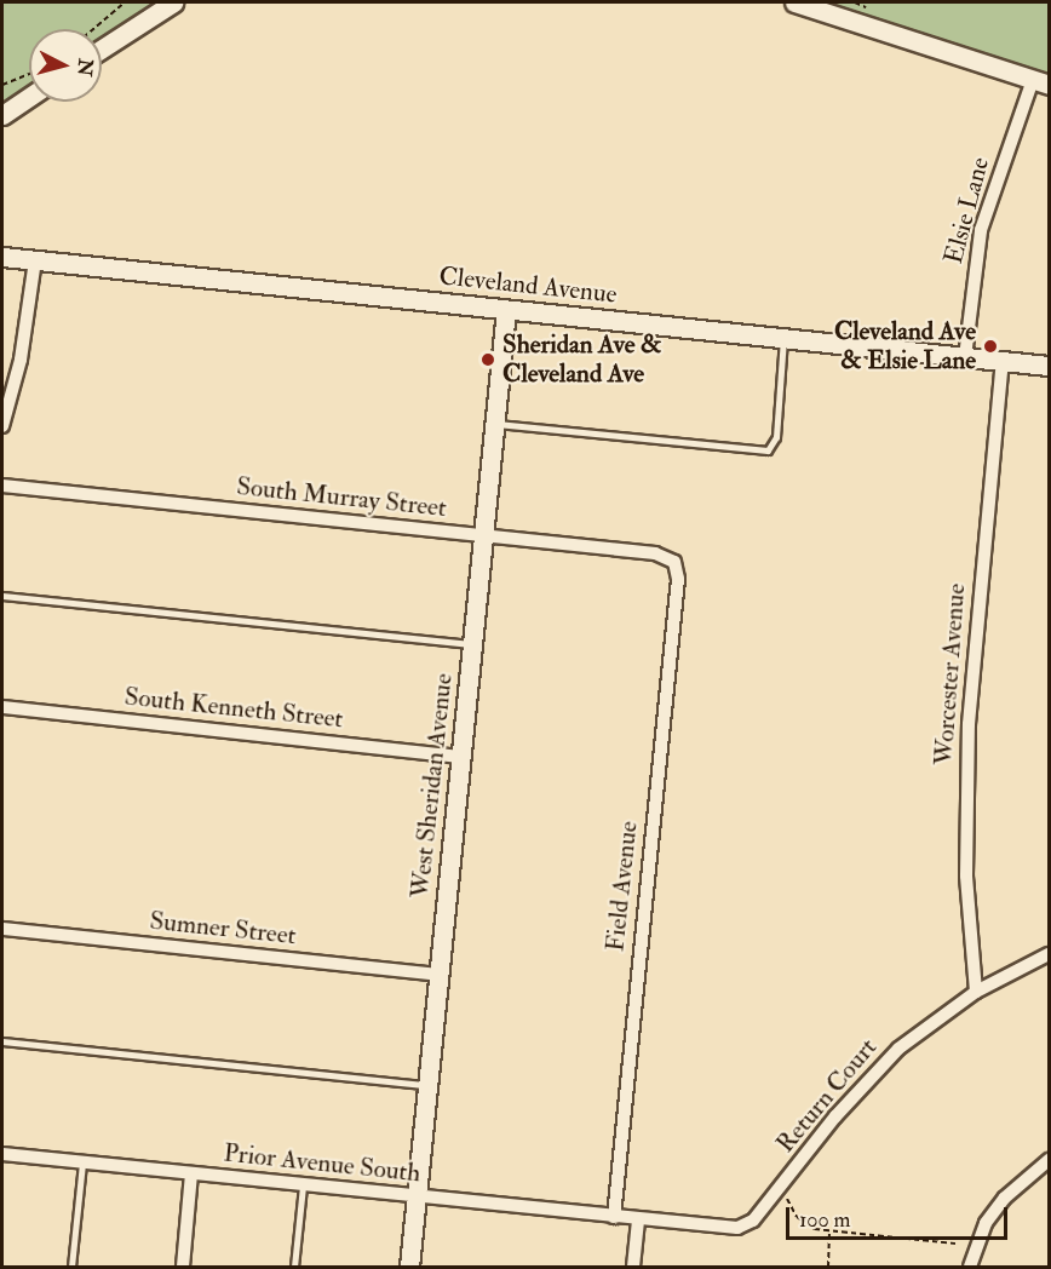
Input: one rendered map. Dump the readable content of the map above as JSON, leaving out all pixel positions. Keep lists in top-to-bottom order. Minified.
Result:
{"streets":{"street":["Elsie Lane","Cleveland Avenue","South Murray Street","Worcester Avenue","South Kenneth Street","West Sheridan Avenue","Field Avenue","Sumner Street","Return Court","Prior Avenue South"]},"crossings":[["Elsie Lane","Cleveland Avenue"],["Cleveland Avenue","Worcester Avenue"],["Cleveland Avenue","West Sheridan Avenue"],["South Murray Street","West Sheridan Avenue"],["South Murray Street","Field Avenue"],["Worcester Avenue","Return Court"],["South Kenneth Street","West Sheridan Avenue"],["West Sheridan Avenue","Sumner Street"],["West Sheridan Avenue","Prior Avenue South"],["Field Avenue","Prior Avenue South"],["Return Court","Prior Avenue South"]],"places":["Cleveland Ave & Elsie Lane","Sheridan Ave & Cleveland Ave"],"scale_bar":"100 m","north":"right"}
